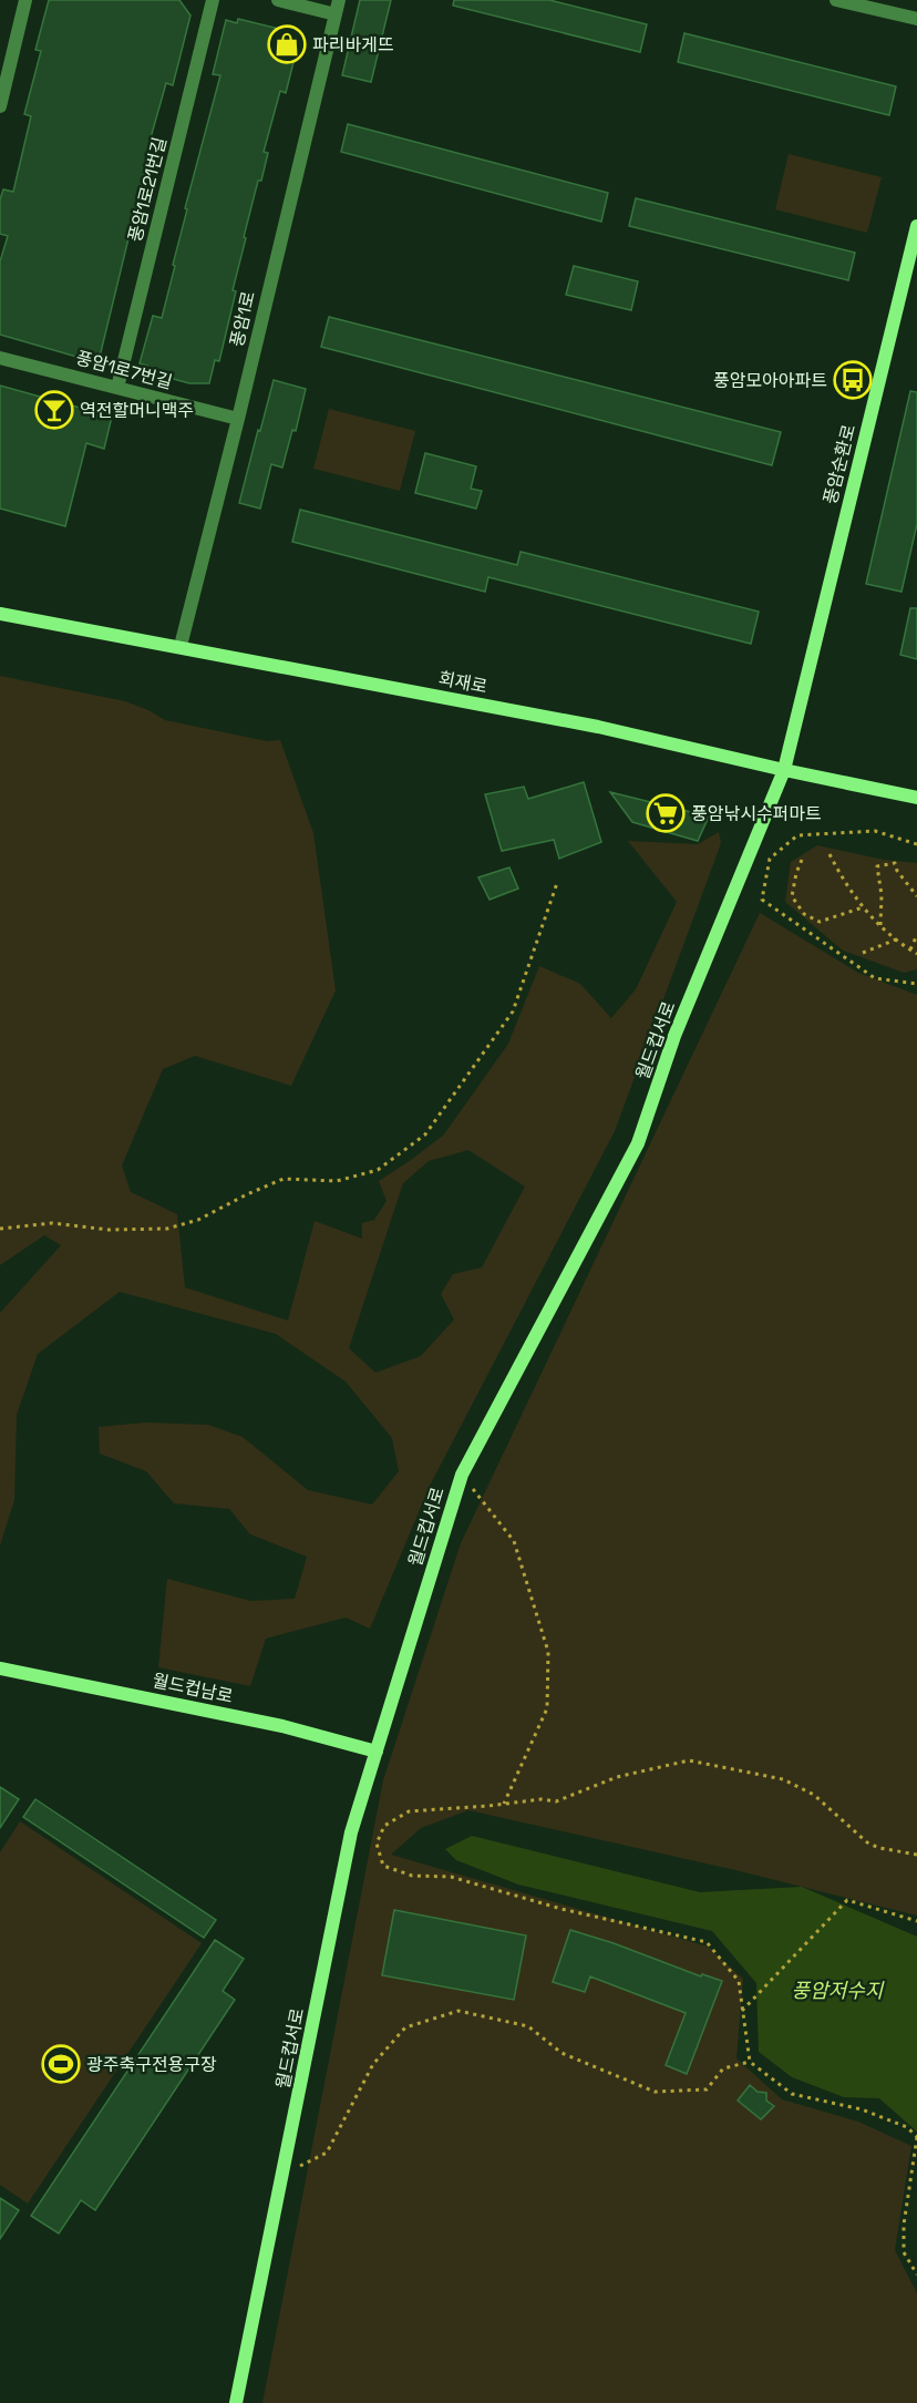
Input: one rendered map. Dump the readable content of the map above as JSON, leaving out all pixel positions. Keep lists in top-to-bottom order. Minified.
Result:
{"streets":{"street":["풍암1로21번길","풍암1로","풍암1로7번길","풍암순환로","회재로","월드컵서로","월드컵남로"]},"crossings":[["풍암1로21번길","풍암1로7번길"],["풍암1로","풍암1로7번길"],["풍암1로","회재로"],["풍암순환로","월드컵서로"],["회재로","월드컵서로"],["월드컵서로","월드컵남로"]],"water":["풍암저수지"],"places":{"shop":["파리바게뜨"],"bus stop":["풍암모아아파트"],"bar":["역전할머니맥주"],"supermarket":["풍암낚시수퍼마트"],"sports":["광주축구전용구장"]}}
